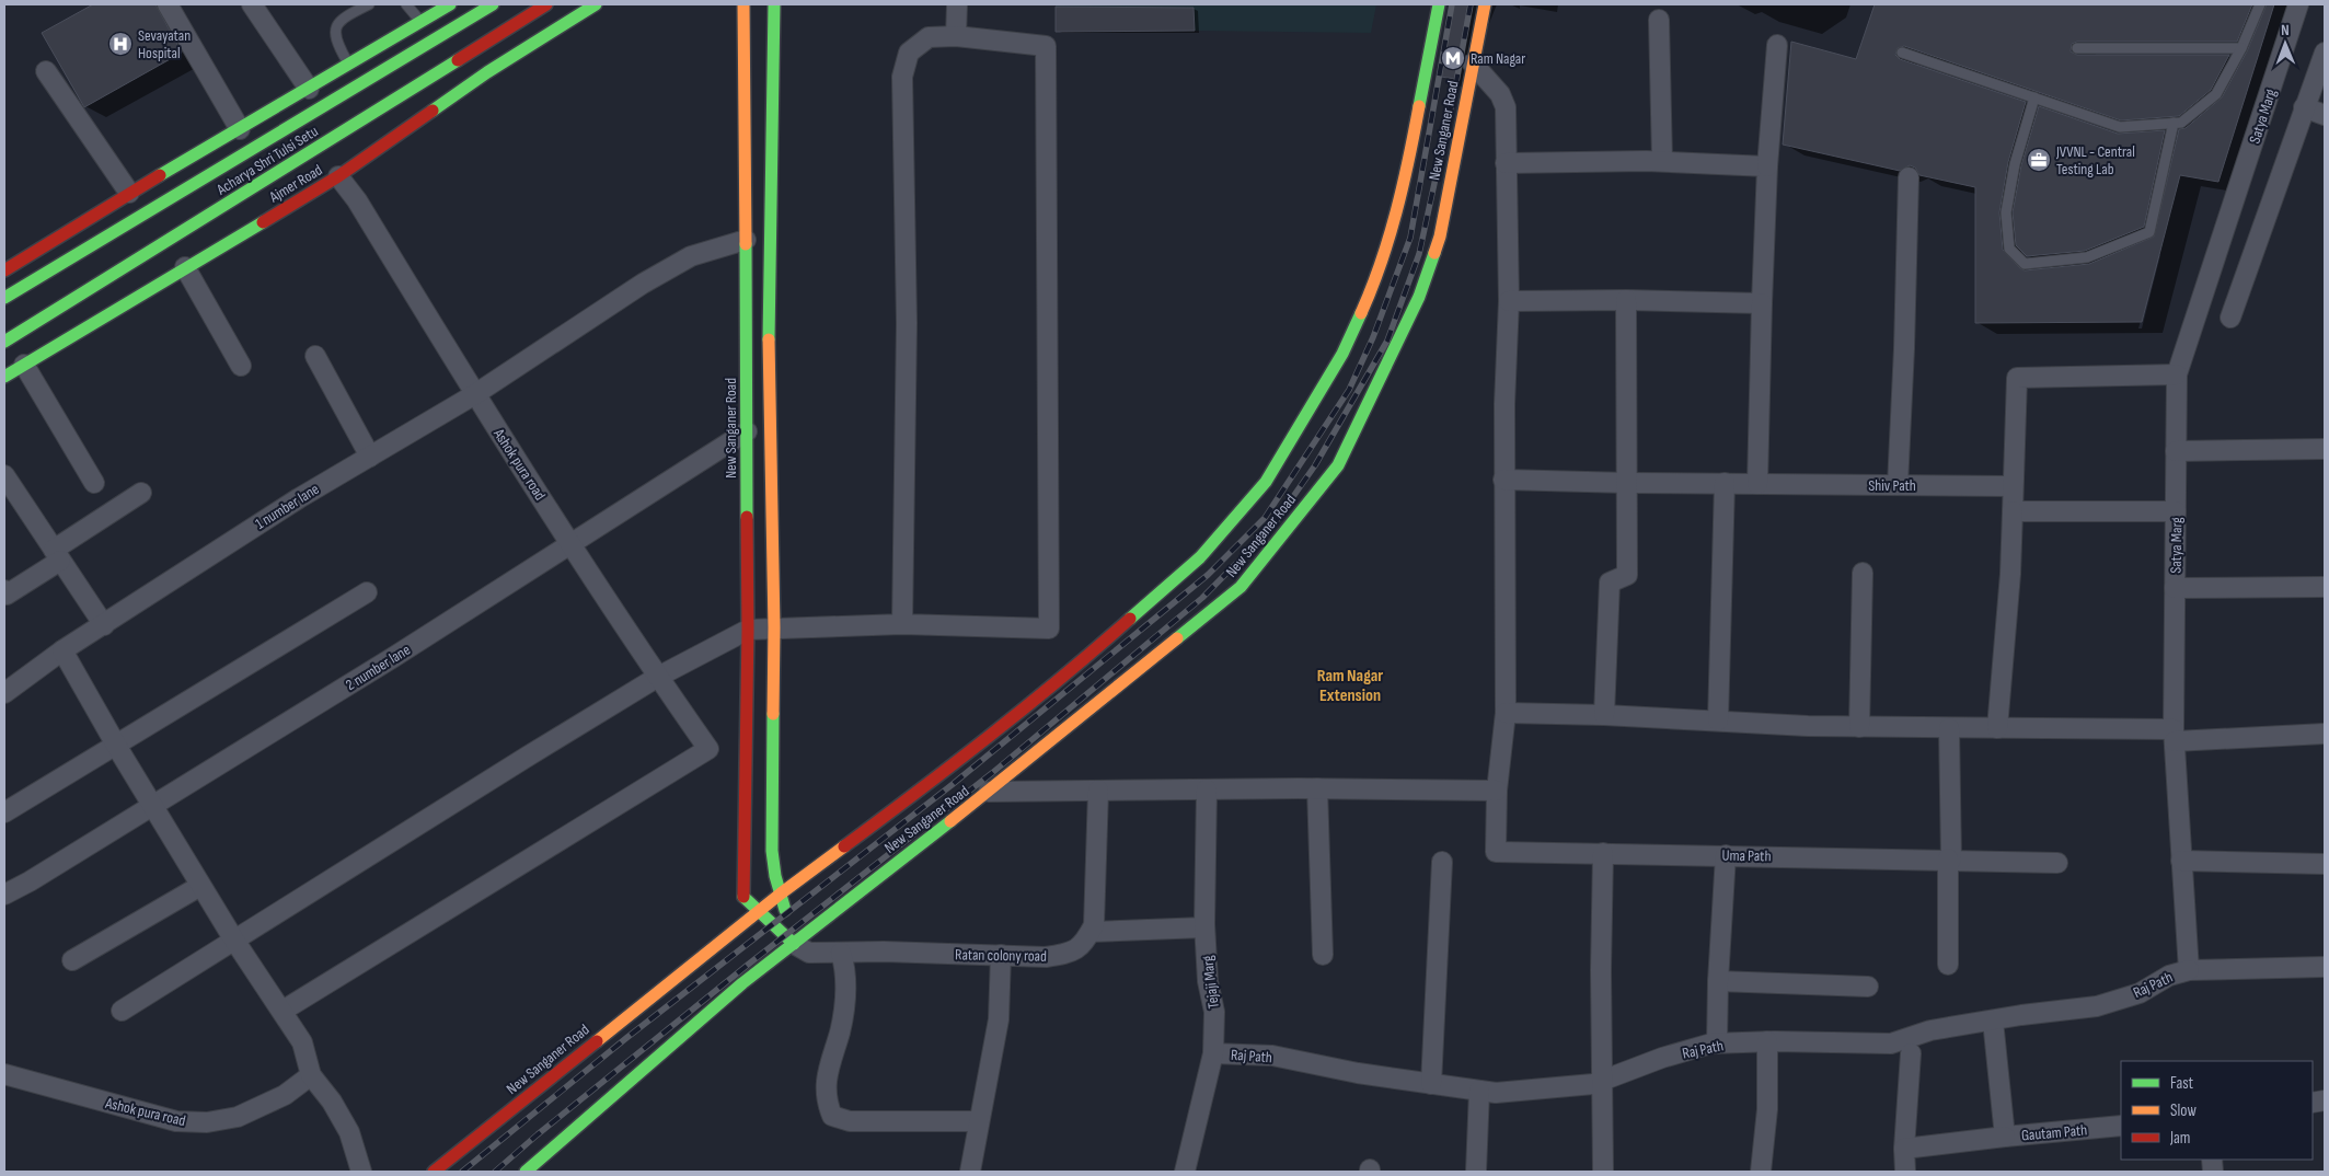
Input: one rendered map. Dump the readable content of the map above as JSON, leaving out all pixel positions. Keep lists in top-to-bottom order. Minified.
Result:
{"streets":{"main road":["New Sanganer Road","Acharya Shri Tulsi Setu","Ajmer Road"],"street":["Satya Marg","Ashok pura road","Shiv Path","1 number lane","2 number lane","Uma Path","Ratan colony road","Tejaji Marg","Raj Path","Gautam Path"]},"crossings":[["Satya Marg","Raj Path"],["New Sanganer Road","1 number lane"],["New Sanganer Road","2 number lane"],["New Sanganer Road","Ratan colony road"],["Ajmer Road","Ashok pura road"],["Ashok pura road","1 number lane"],["Ashok pura road","2 number lane"],["Tejaji Marg","Raj Path"],["Raj Path","Gautam Path"]],"districts":["Ram Nagar Extension"],"places":{"hospital":["Sevayatan Hospital"],"metro station":["Ram Nagar"],"office":["JVVNL - Central Testing Lab"]},"legend":["Fast","Slow","Jam"],"north":"top"}
